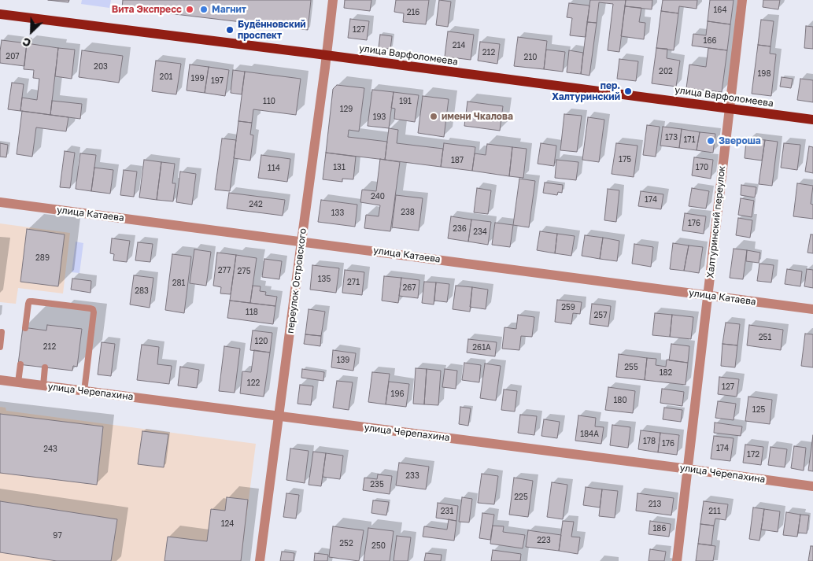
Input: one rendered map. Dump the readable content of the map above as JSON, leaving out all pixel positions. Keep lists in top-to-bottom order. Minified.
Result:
{"streets":{"main road":["улица Варфоломеева"],"street":["улица Катаева","Халтуринский переулок","переулок Островского","улица Черепахина"]},"crossings":[["улица Варфоломеева","Халтуринский переулок"],["улица Варфоломеева","переулок Островского"],["улица Катаева","Халтуринский переулок"],["улица Катаева","переулок Островского"],["Халтуринский переулок","улица Черепахина"],["переулок Островского","улица Черепахина"]],"places":["Вита Экспресс","Магнит","Будённовский проспект","пер. Халтуринский","имени Чкалова","Звероша"],"house_numbers":["164","216","127","166","214","212","207","210","203","202","198","201","199","197","110","191","129","193","173","171","175","187","131","170","114","240","174","242","238","133","176","236","234","289","277","275","135","271","281","267","283","259","118","257","251","120","212","261А","139","255","182","122","127","196","180","125","184А","178","176","174","243","172","233","235","225","213","231","211","124","186","97","223","252","250"],"north":"bottom left"}
